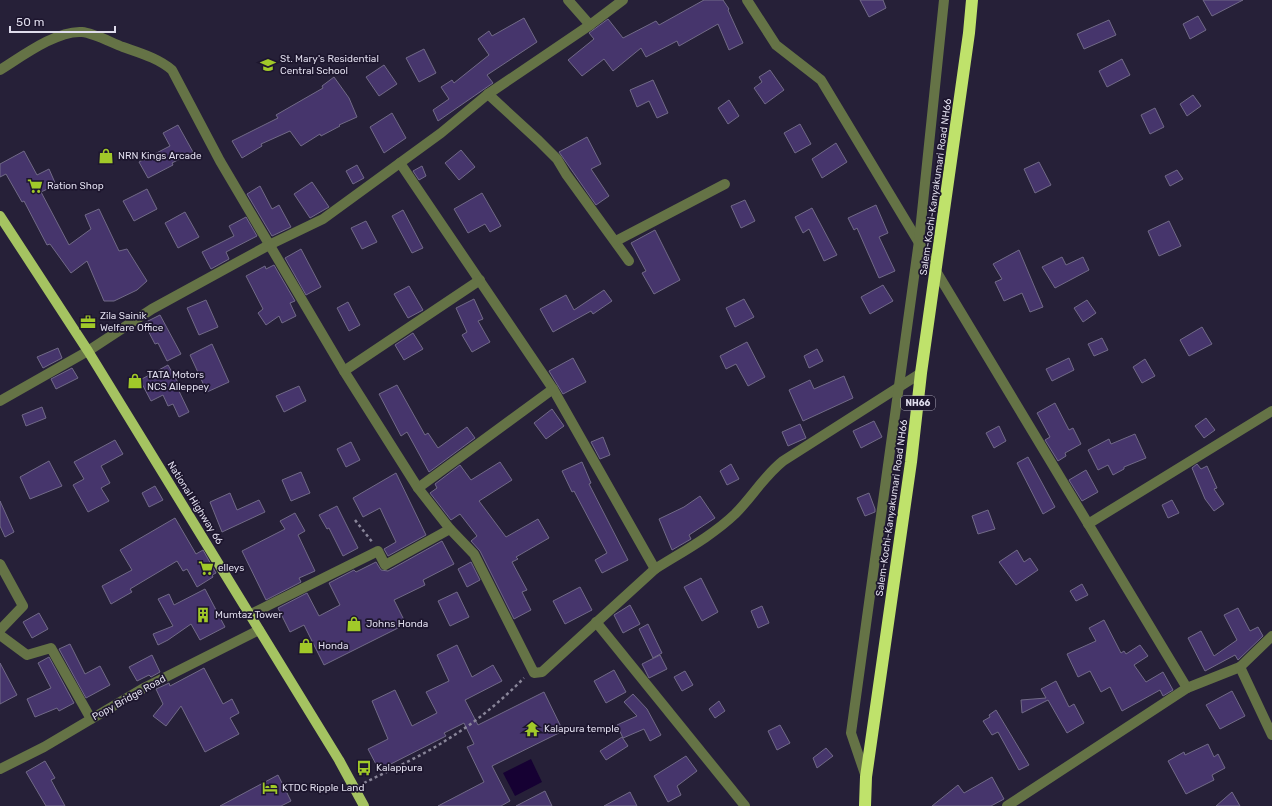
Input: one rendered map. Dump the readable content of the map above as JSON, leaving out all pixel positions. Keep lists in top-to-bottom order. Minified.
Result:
{"streets":{"highway":["Salem-Kochi-Kanyakumari Road NH66","NH66"],"main road":["National Highway 66"],"street":["Popy Bridge Road"]},"crossings":[["National Highway 66","Popy Bridge Road"]],"places":{"school or university":["St. Mary's Residential Central School"],"shop":["NRN Kings Arcade","TATA Motors NCS Alleppey","Johns Honda","Honda"],"supermarket":["Ration Shop","elleys"],"office":["Zila Sainik Welfare Office"],"building":["Mumtaz Tower"],"temple":["Kalapura temple"],"bus stop":["Kalappura"],"hotel":["KTDC Ripple Land"]},"scale_bar":"50 m"}
